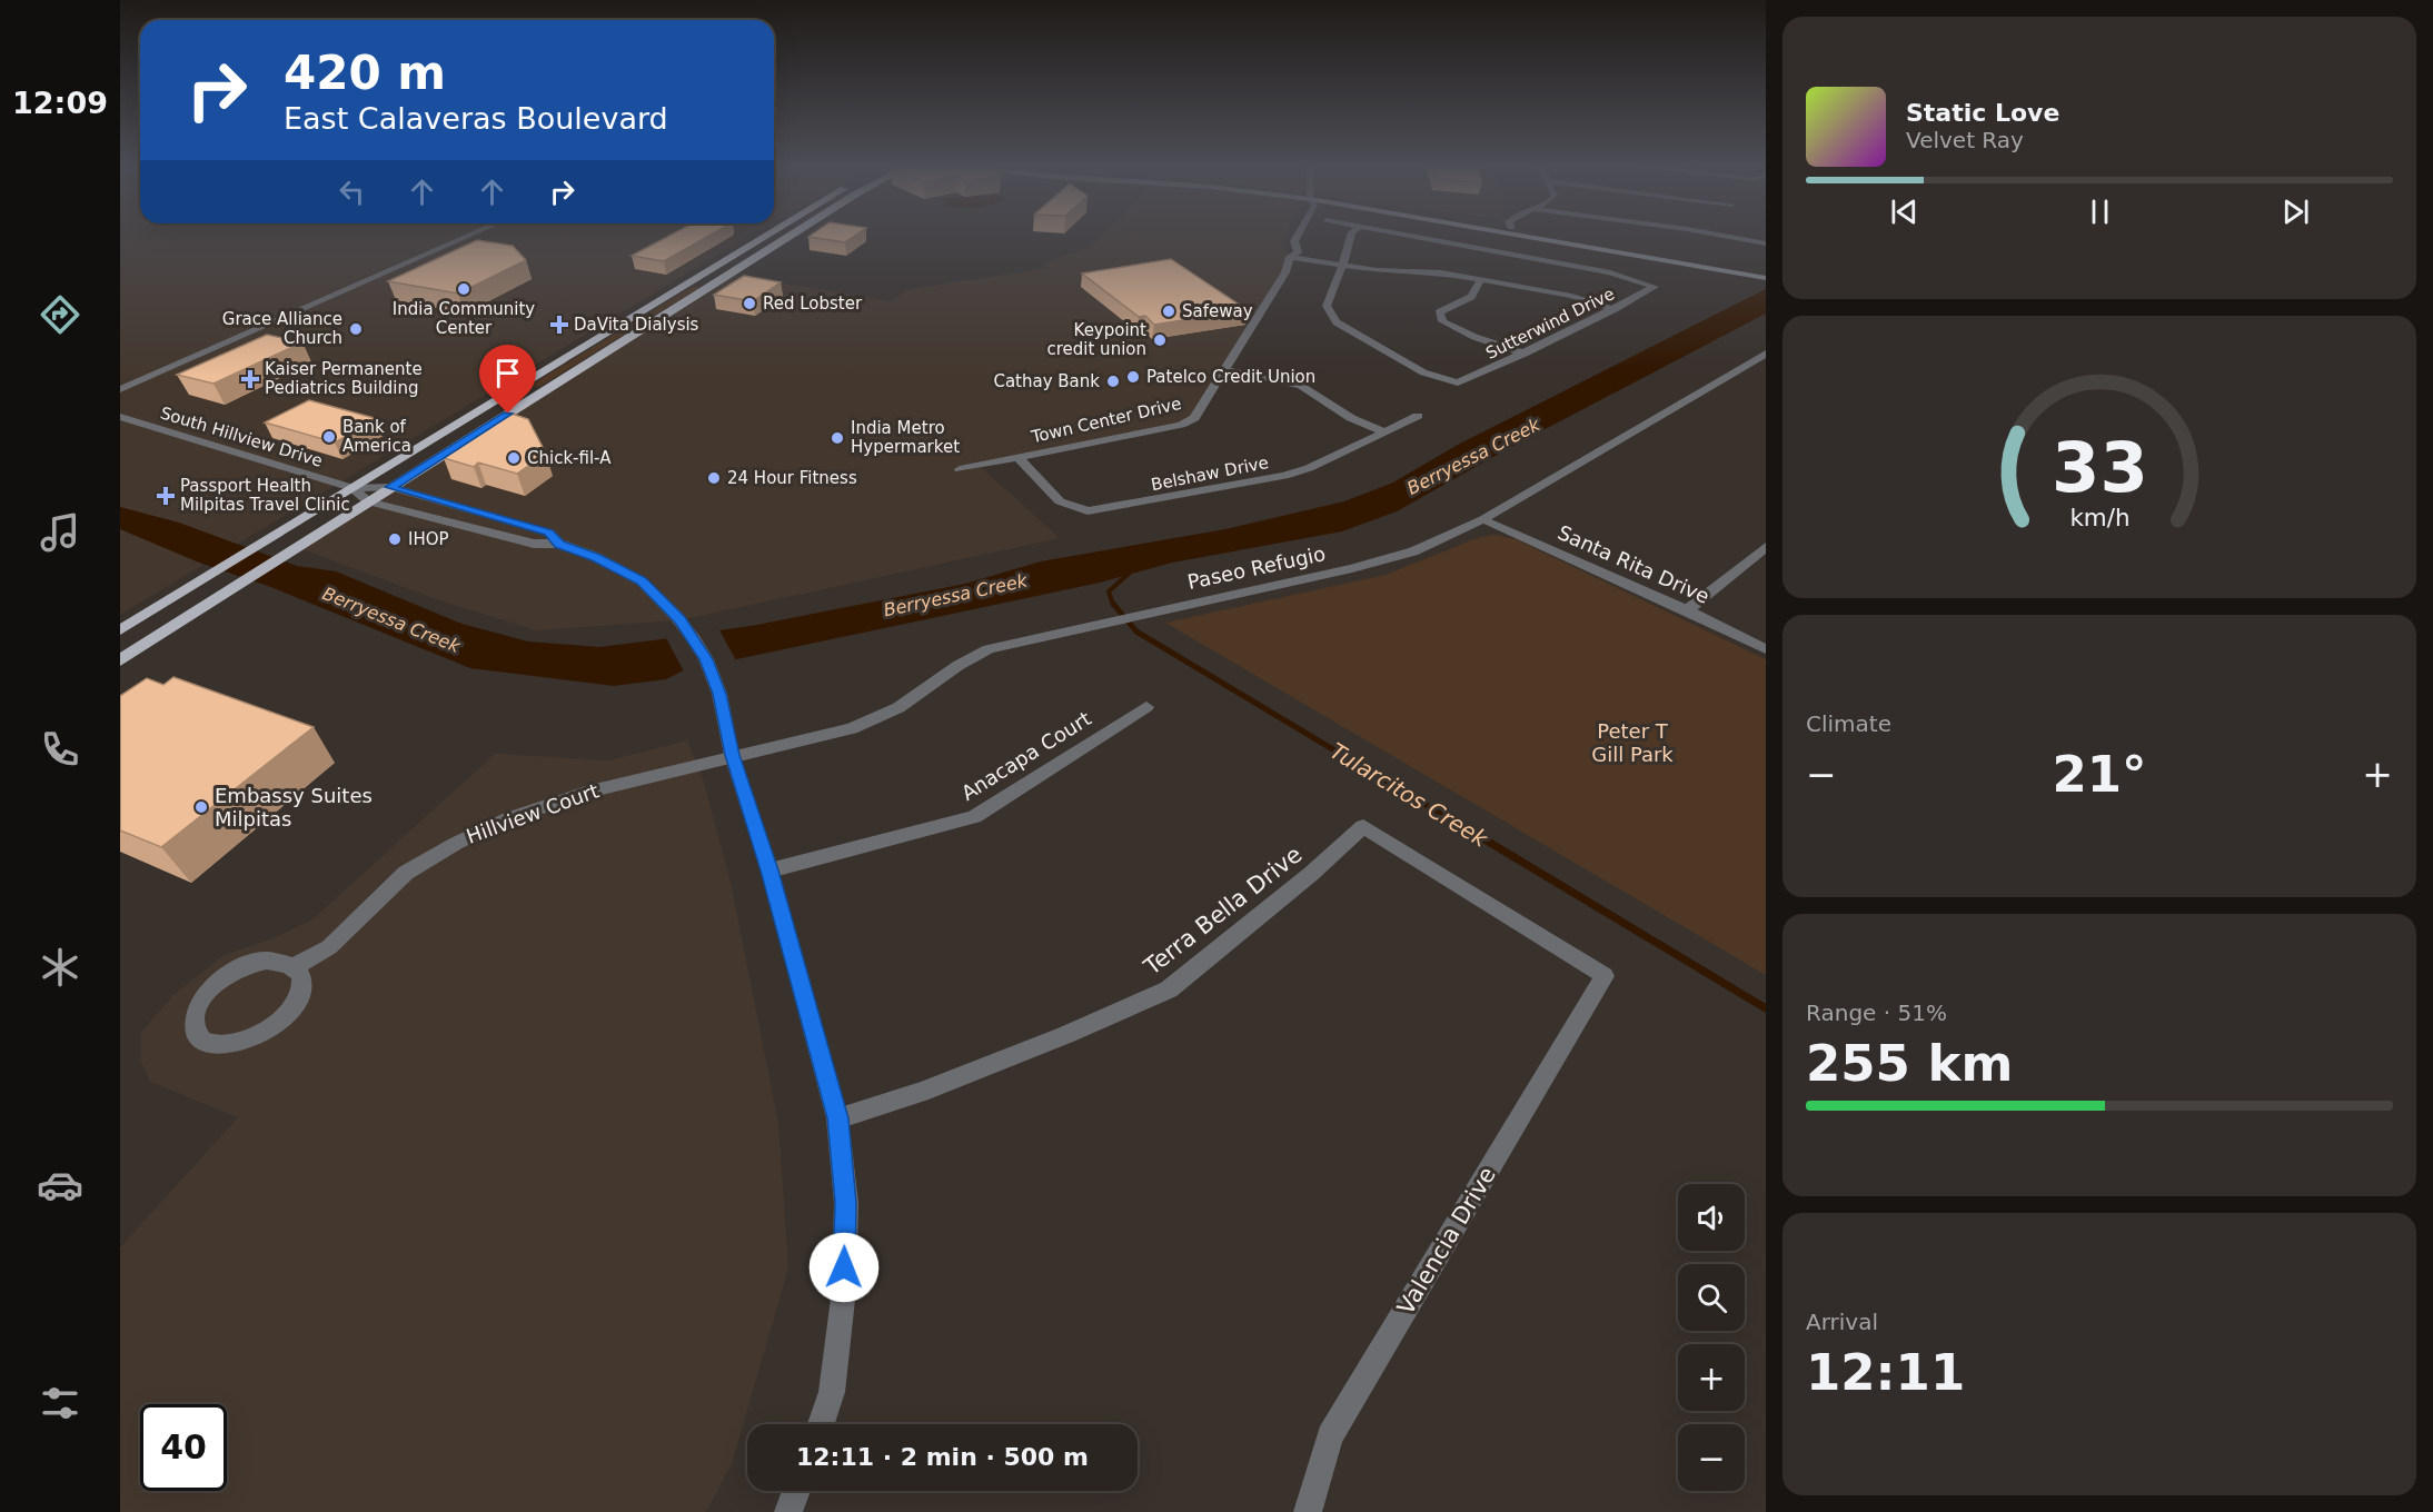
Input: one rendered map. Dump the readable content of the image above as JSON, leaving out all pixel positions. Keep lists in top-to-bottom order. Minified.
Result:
{"streets":{"street":["Sutterwind Drive","Town Center Drive","South Hillview Drive","Belshaw Drive","Santa Rita Drive","Paseo Refugio","Anacapa Court","Hillview Court","Terra Bella Drive","Valencia Drive"]},"crossings":[["Town Center Drive","Belshaw Drive"],["Santa Rita Drive","Paseo Refugio"],["Paseo Refugio","Hillview Court"],["Terra Bella Drive","Valencia Drive"]],"water":["Berryessa Creek","Tularcitos Creek"],"parks":["Peter T Gill Park"],"places":{"other":["India Community Center","Red Lobster","Safeway","Grace Alliance Church","Keypoint credit union","Patelco Credit Union","Cathay Bank","Bank of America","India Metro Hypermarket","Chick-fil-A","24 Hour Fitness","IHOP","Embassy Suites Milpitas"],"health":["DaVita Dialysis","Kaiser Permanente Pediatrics Building","Passport Health Milpitas Travel Clinic"]},"page":{"tabs":"12:09","turn":["420 m","East Calaveras Boulevard"],"song":["Static Love","Velvet Ray"],"tile":["Climate",["Range · 51%","255 km"],["Arrival","12:11"]],"heat":["−","21°","+"],"map_buttons":["+","−"],"limit":"40","trip":"12:11 · 2 min · 500 m","gauge":["33","km/h"]}}
